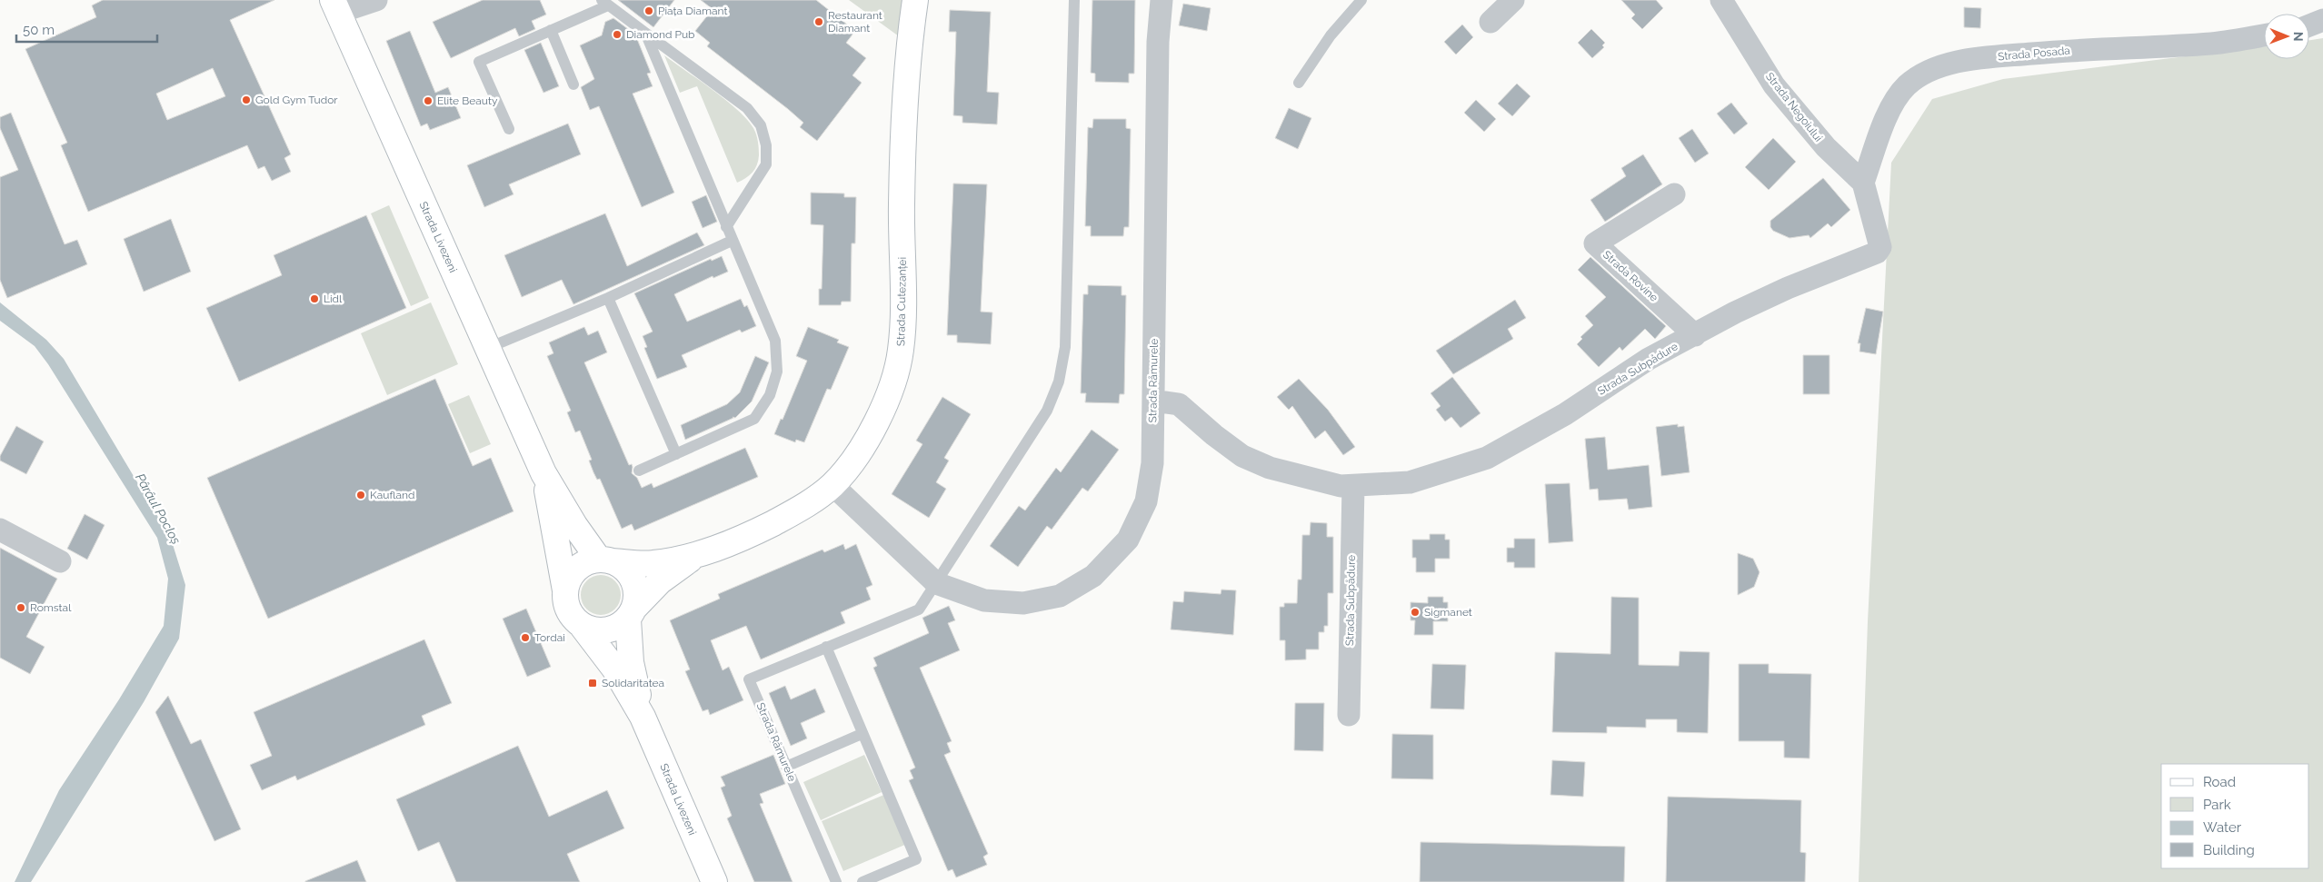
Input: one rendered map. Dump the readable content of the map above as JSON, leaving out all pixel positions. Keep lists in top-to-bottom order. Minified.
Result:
{"streets":{"main road":["Strada Livezeni","Strada Cutezanței"],"street":["Strada Posada","Strada Negoiului","Strada Rovine","Strada Subpădure","Strada Rămurele"]},"crossings":[["Strada Posada","Strada Negoiului"],["Strada Posada","Strada Subpădure"],["Strada Negoiului","Strada Subpădure"],["Strada Livezeni","Strada Cutezanței"],["Strada Rovine","Strada Subpădure"],["Strada Cutezanței","Strada Rămurele"],["Strada Subpădure","Strada Rămurele"]],"water":["Pârâul Pocloș"],"places":{"other":["Piața Diamant","Restaurant Diamant","Diamond Pub","Gold Gym Tudor","Elite Beauty","Lidl","Kaufland","Romstal","Sigmanet","Tordai"],"transit":["Solidaritatea"]},"legend":["Road","Park","Water","Building"],"scale_bar":"50 m","north":"right"}
